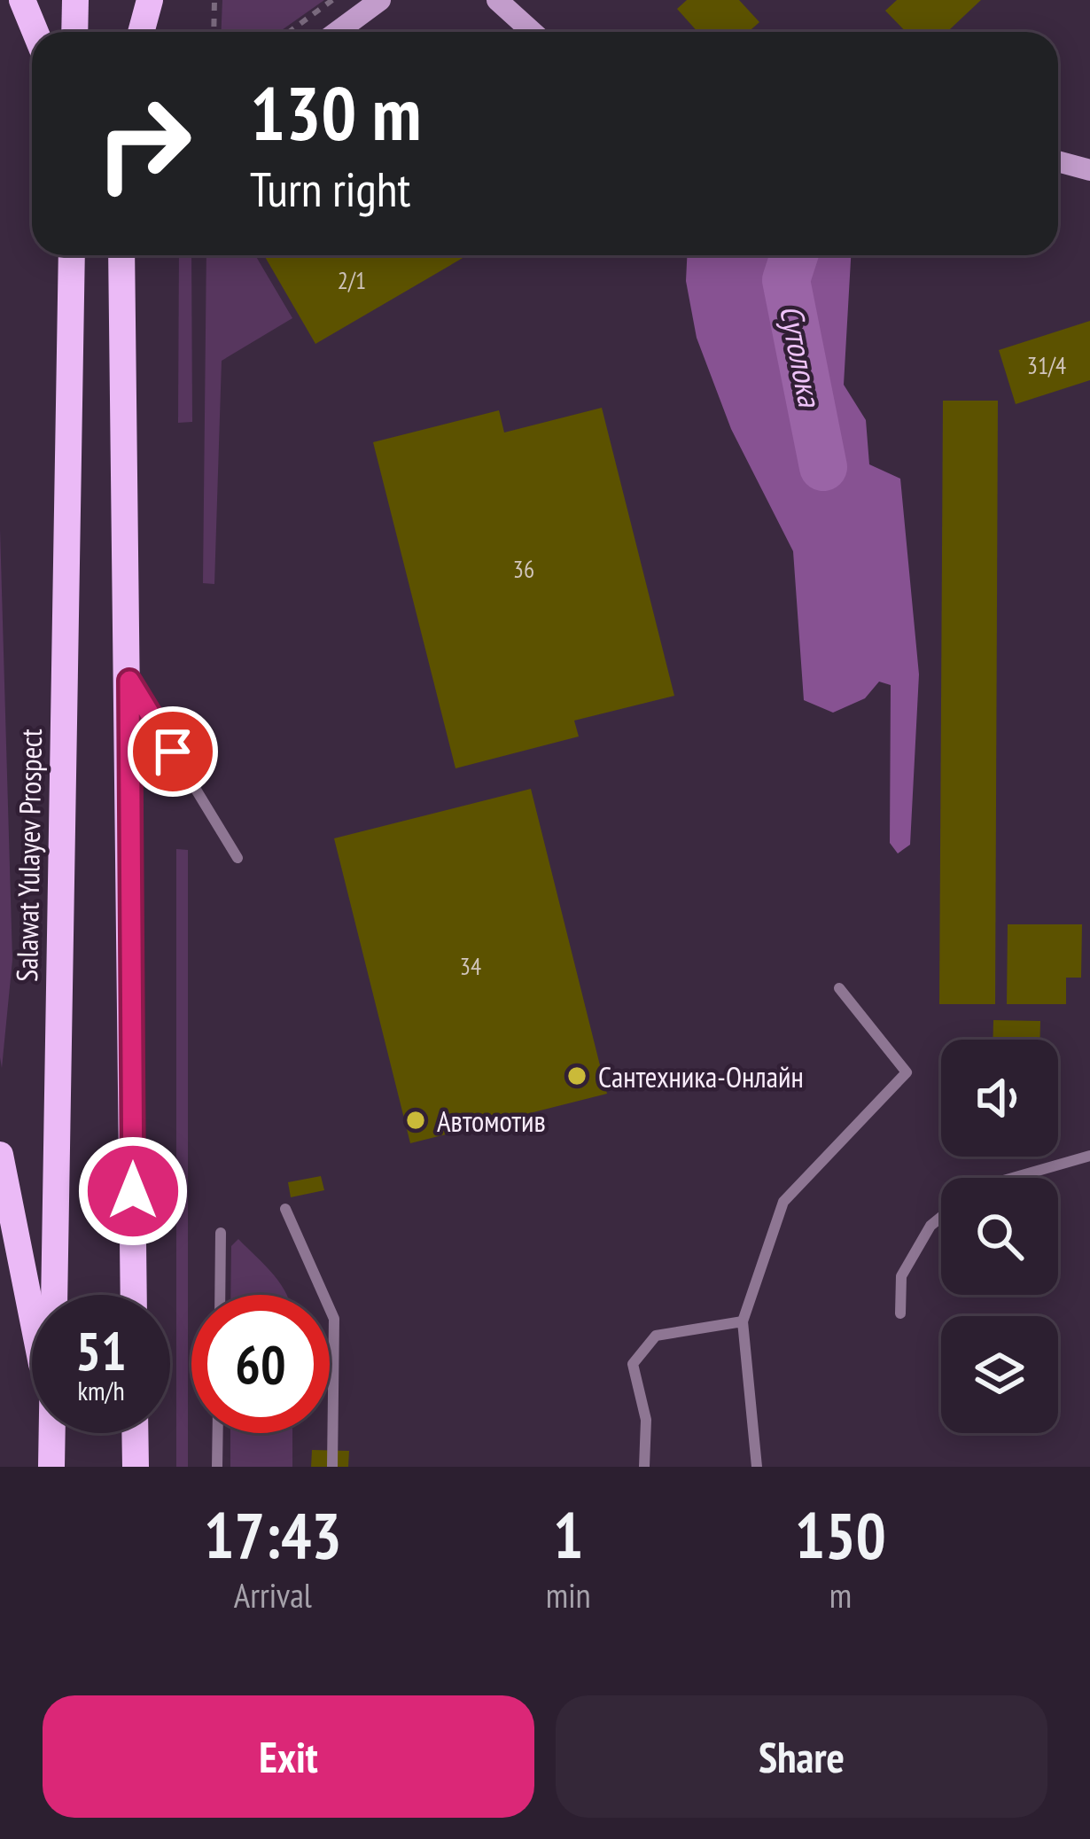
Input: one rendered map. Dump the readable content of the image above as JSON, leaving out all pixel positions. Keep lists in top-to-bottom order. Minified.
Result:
{"streets":{"main road":["Salawat Yulayev Prospect"]},"water":["Сутолока"],"places":["Сантехника-Онлайн","Автомотив"],"house_numbers":["2/1","31/4","36","34"],"page":{"turn":["130 m","Turn right"],"speed":"51 km/h","limit":"60","eta":["17:43","Arrival","1","min","150","m"],"buttons":["Exit","Share"]}}
